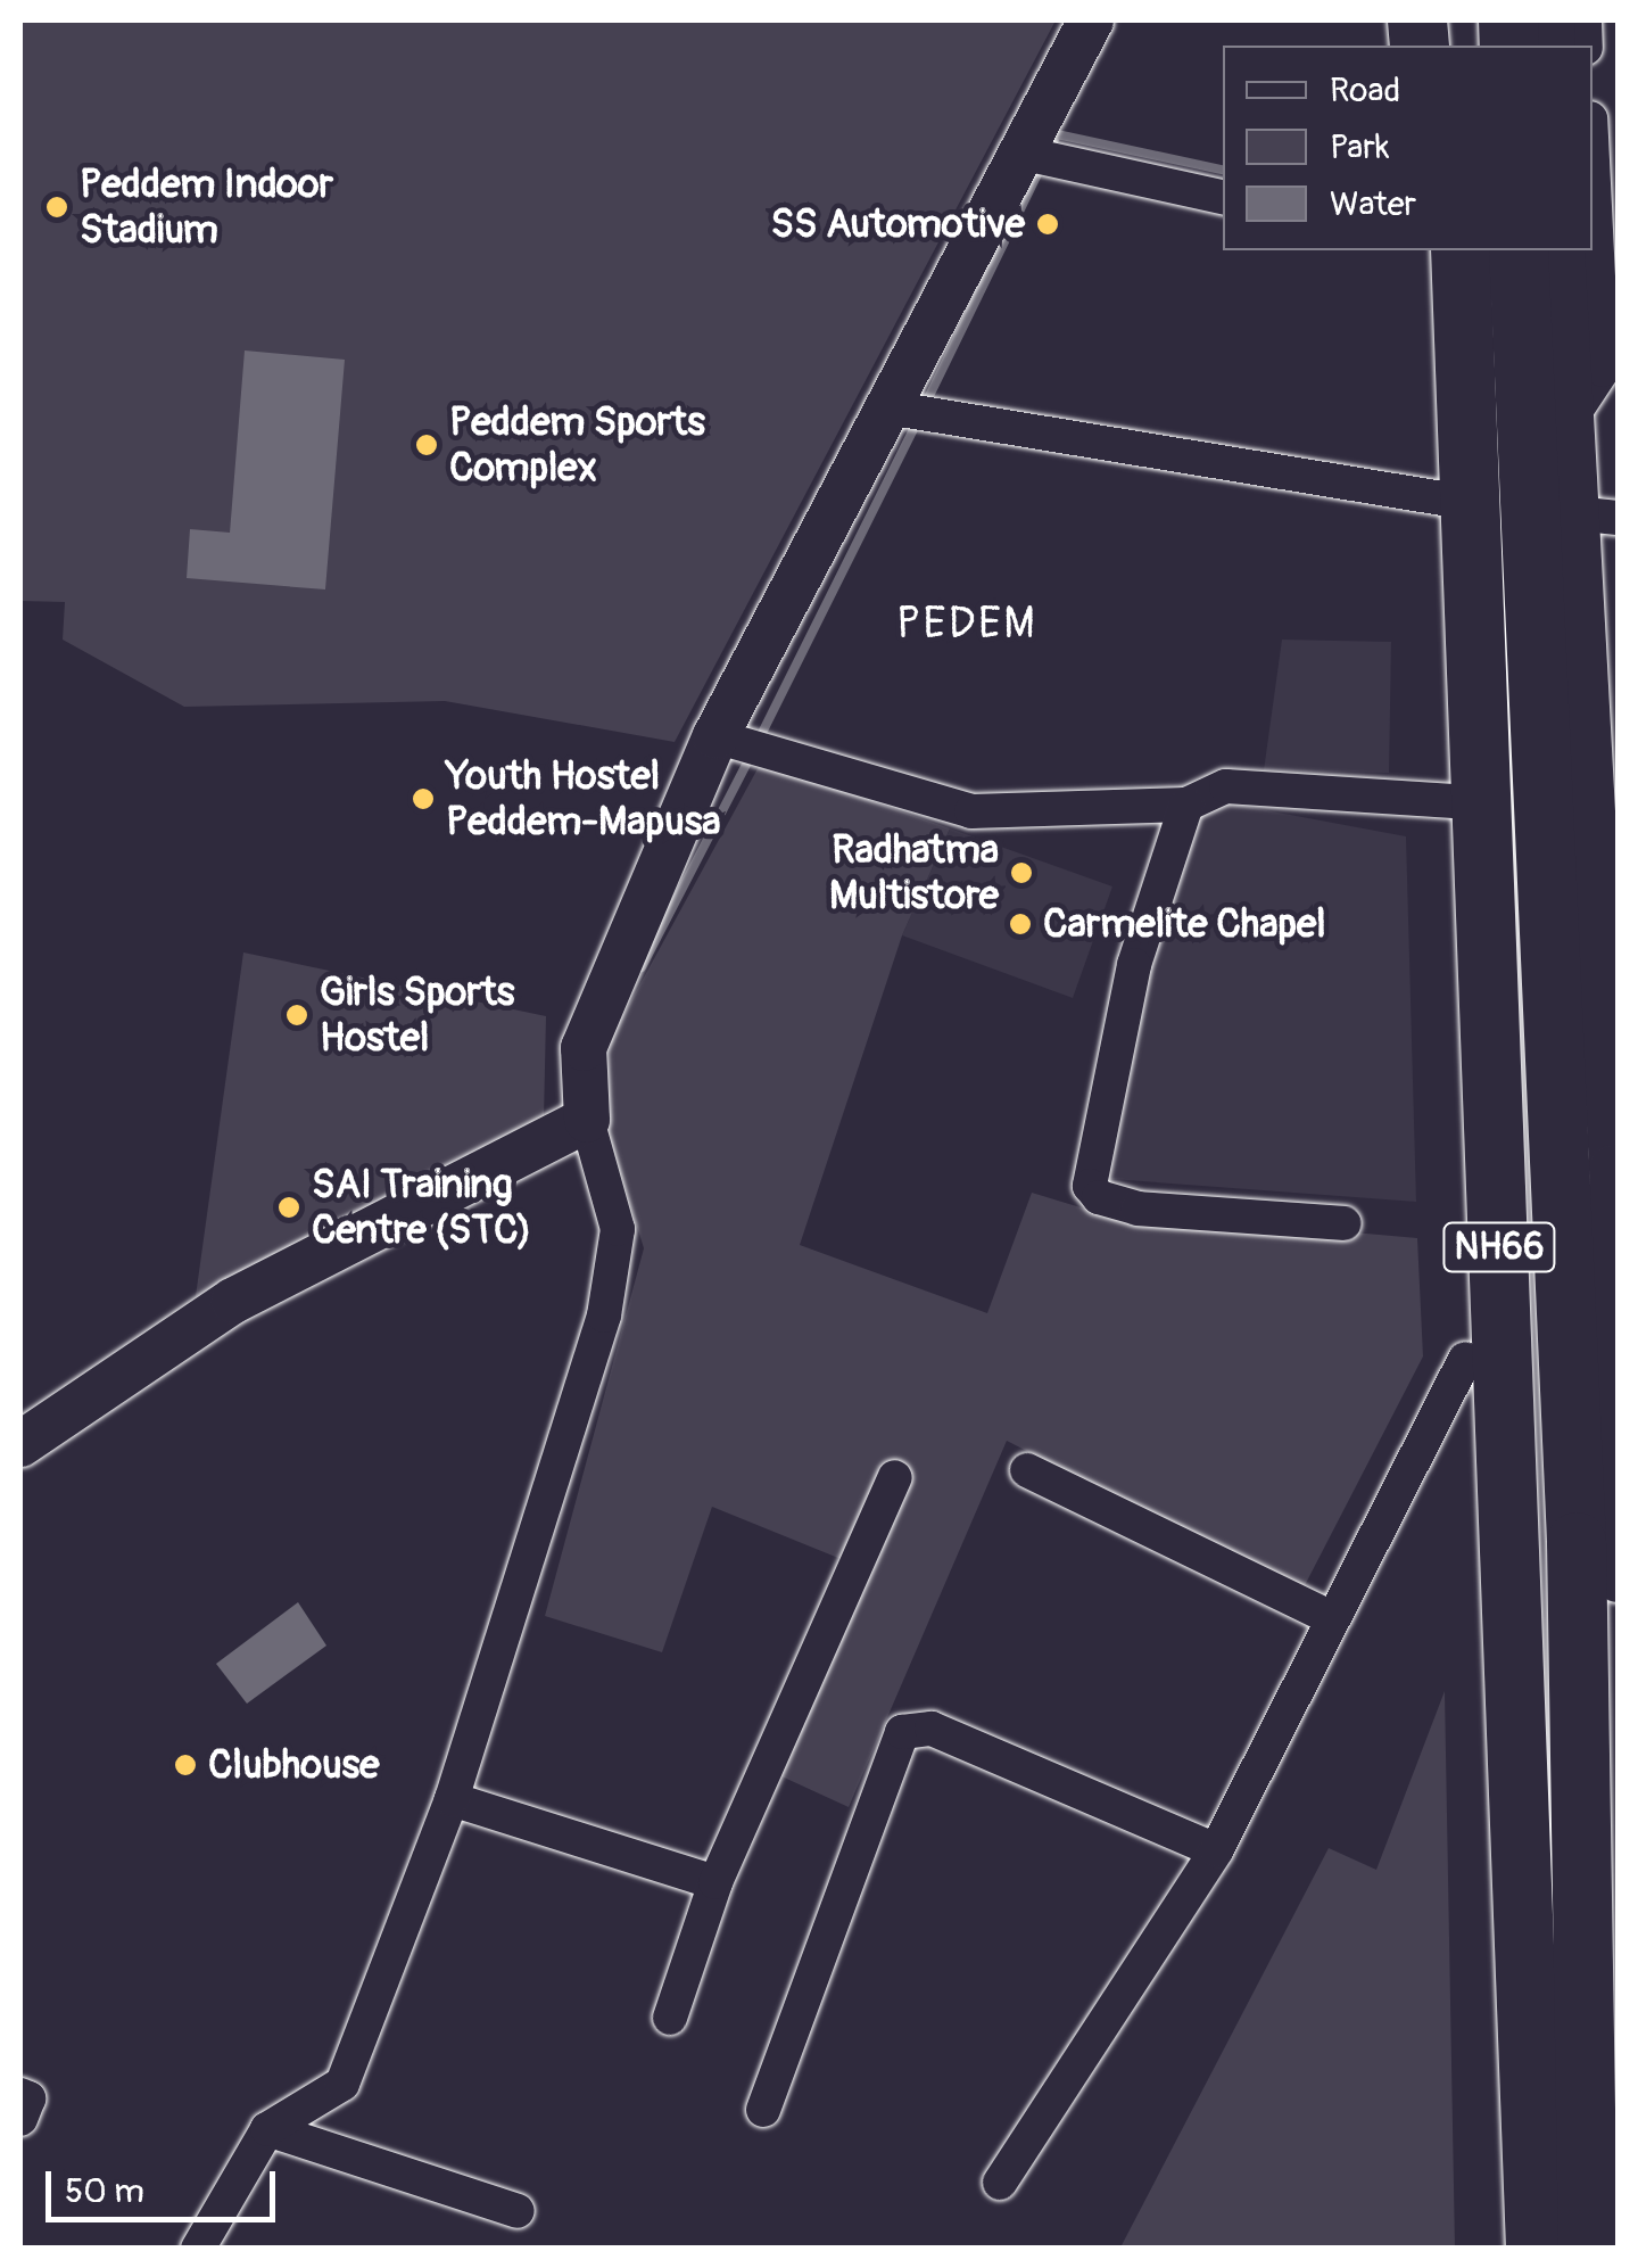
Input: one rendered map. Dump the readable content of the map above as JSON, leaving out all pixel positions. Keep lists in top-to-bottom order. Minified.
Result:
{"streets":{"highway":["NH66"]},"districts":["PEDEM"],"places":["Peddem Indoor Stadium","SS Automotive","Peddem Sports Complex","Youth Hostel Peddem-Mapusa","Radhatma Multistore","Carmelite Chapel","Girls Sports Hostel","SAI Training Centre (STC)","Clubhouse"],"legend":["Road","Park","Water"],"scale_bar":"50 m"}
